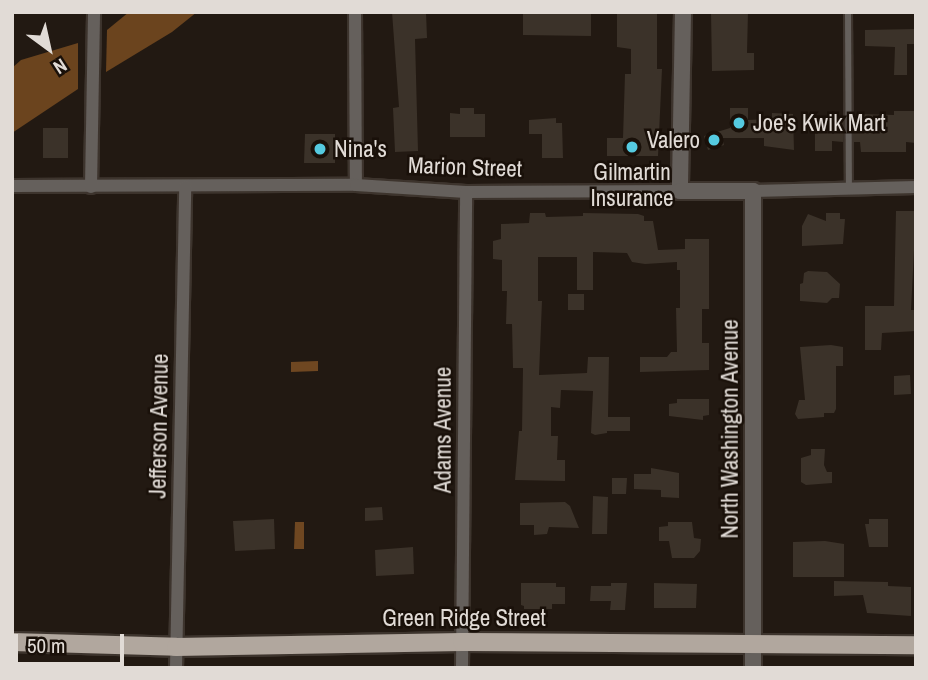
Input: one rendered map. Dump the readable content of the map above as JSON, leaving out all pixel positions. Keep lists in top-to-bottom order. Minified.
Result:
{"streets":{"main road":["Green Ridge Street"],"street":["Marion Street","Jefferson Avenue","North Washington Avenue","Adams Avenue"]},"crossings":[["Marion Street","Jefferson Avenue"],["Marion Street","North Washington Avenue"],["Marion Street","Adams Avenue"],["Jefferson Avenue","Green Ridge Street"],["North Washington Avenue","Green Ridge Street"],["Adams Avenue","Green Ridge Street"]],"places":["Joe's Kwik Mart","Valero","Gilmartin Insurance","Nina's"],"scale_bar":"50 m","north":"bottom right"}
